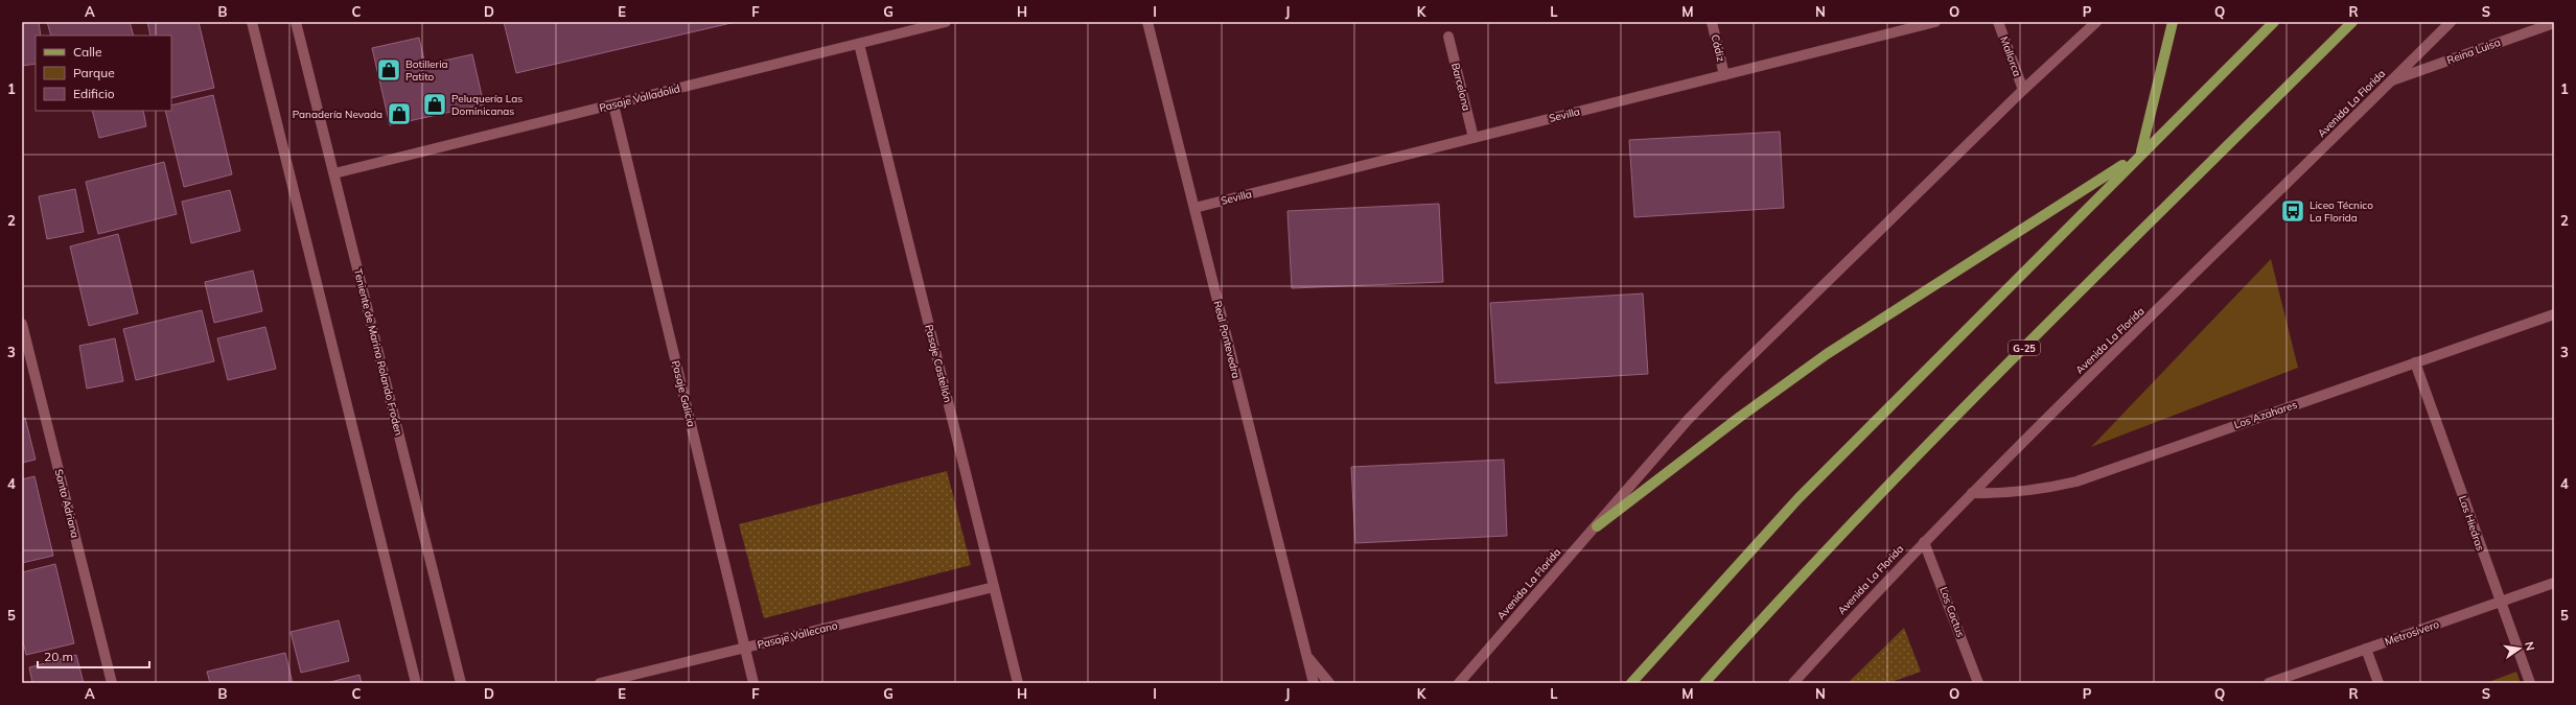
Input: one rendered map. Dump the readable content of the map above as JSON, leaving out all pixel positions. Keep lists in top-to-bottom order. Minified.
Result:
{"streets":{"main road":["G-25"],"street":["Cádiz","Reina Luisa","Mallorca","Barcelona","Pasaje Valladolid","Avenida La Florida","Sevilla","Real Pontevedra","Teniente de Marina Rolando Froden","Pasaje Castellón","Pasaje Galicia","Los Azahares","Santa Adriana","Las Hiedras","Los Cactus","Metrosivero","Pasaje Vallecano"]},"crossings":[["Cádiz","Sevilla"],["Reina Luisa","Avenida La Florida"],["Mallorca","Avenida La Florida"],["Barcelona","Sevilla"],["Pasaje Valladolid","Teniente de Marina Rolando Froden"],["Pasaje Valladolid","Pasaje Castellón"],["Pasaje Valladolid","Pasaje Galicia"],["Avenida La Florida","Los Azahares"],["Avenida La Florida","Los Cactus"],["Sevilla","Real Pontevedra"],["Pasaje Castellón","Pasaje Vallecano"],["Pasaje Galicia","Pasaje Vallecano"],["Los Azahares","Las Hiedras"],["Las Hiedras","Metrosivero"]],"places":{"shop":["Botilleria Patito","Peluquería Las Dominicanas","Panadería Nevada"],"bus stop":["Liceo Técnico La Florida"]},"legend":["Calle","Parque","Edificio"],"scale_bar":"20 m","north":"right","grid":{"columns":["A","B","C","D","E","F","G","H","I","J","K","L","M","N","O","P","Q","R","S"],"rows":["1","2","3","4","5"]}}
